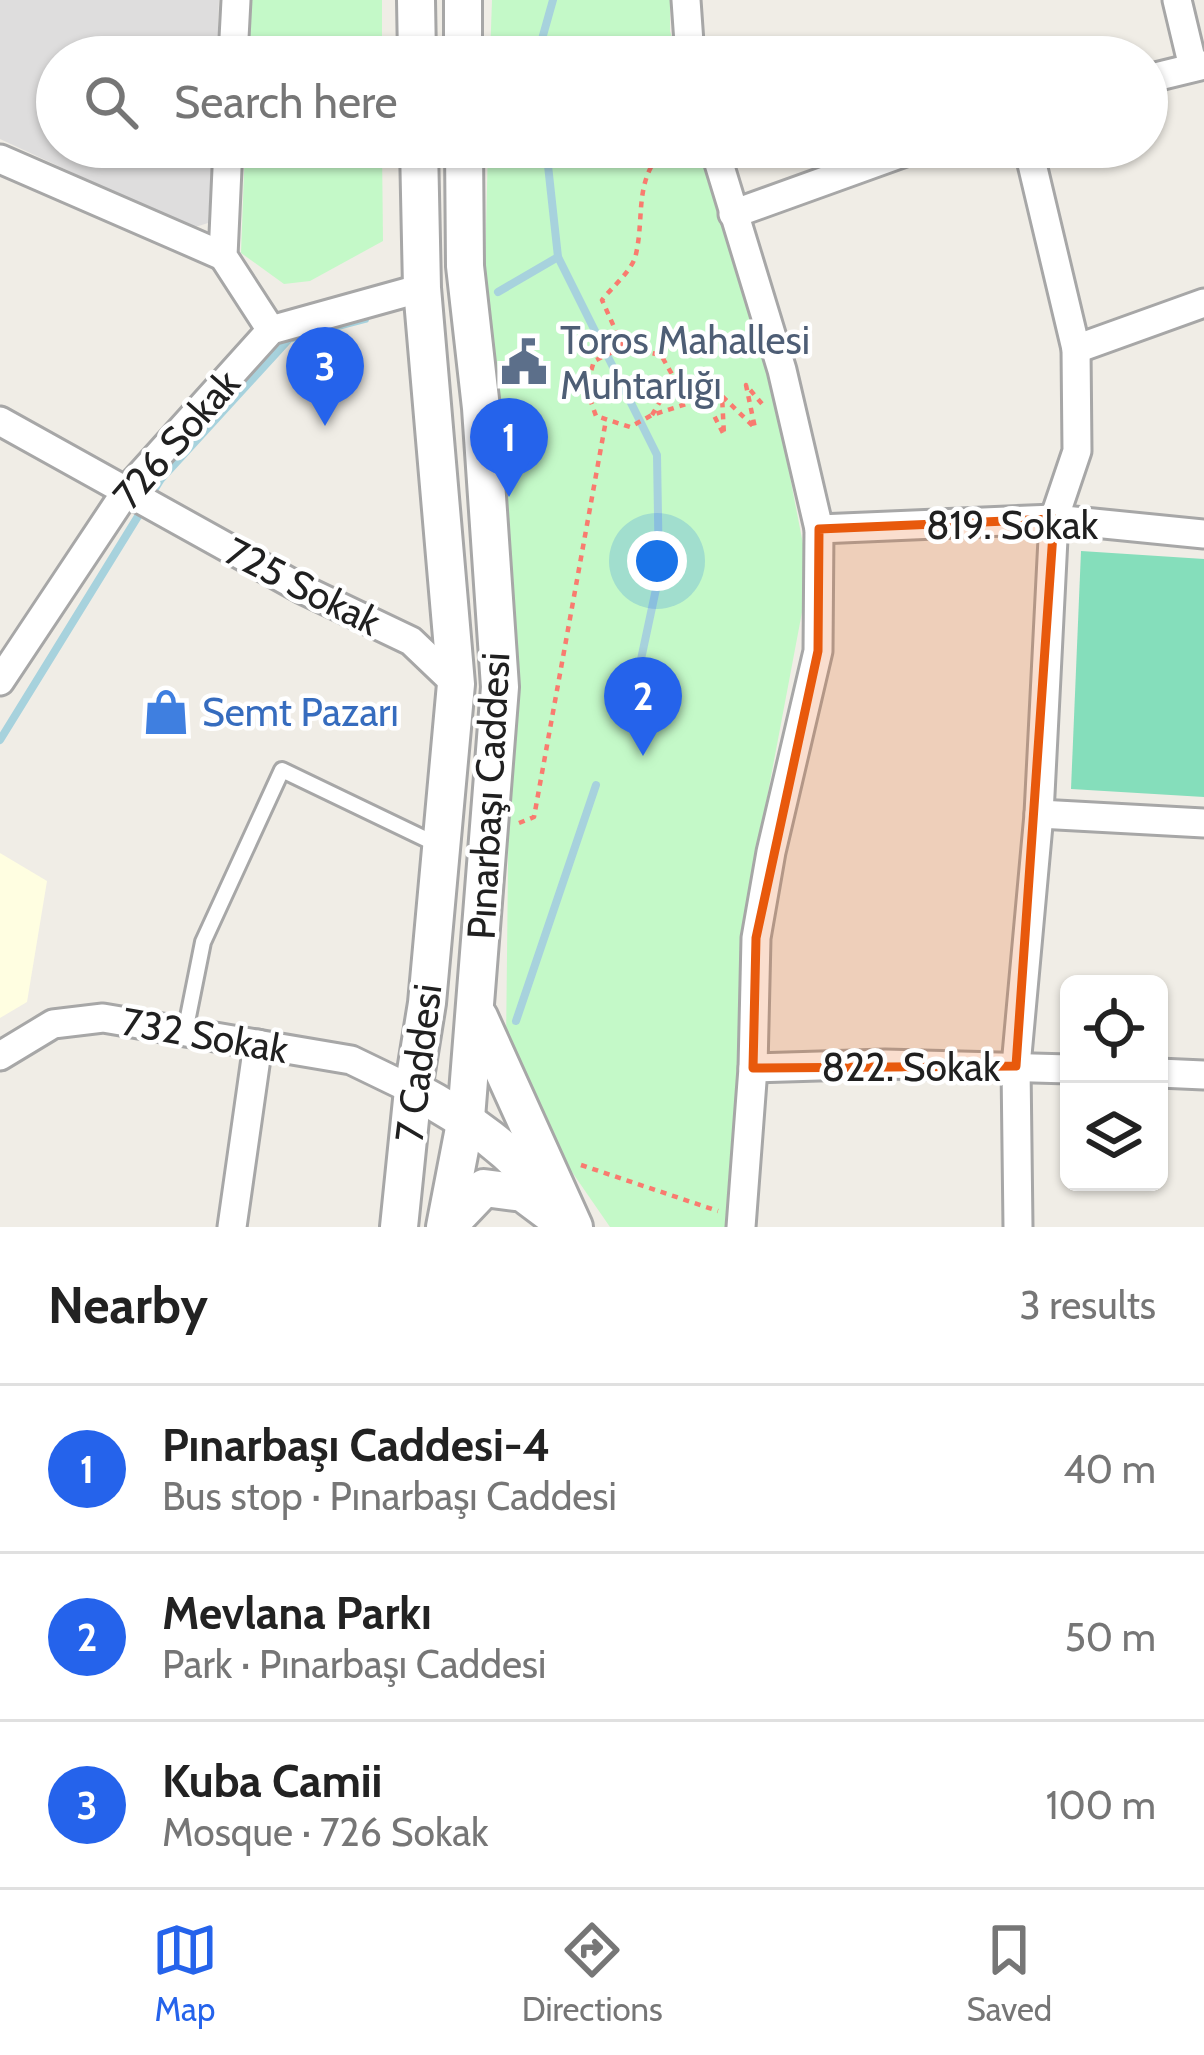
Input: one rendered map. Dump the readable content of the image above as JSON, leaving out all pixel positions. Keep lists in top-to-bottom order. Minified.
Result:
{"streets":{"street":["726 Sokak","819. Sokak","725 Sokak","Pınarbaşı Caddesi","732 Sokak","7 Caddesi","822. Sokak"]},"crossings":[["726 Sokak","725 Sokak"],["725 Sokak","Pınarbaşı Caddesi"],["725 Sokak","7 Caddesi"],["Pınarbaşı Caddesi","7 Caddesi"],["732 Sokak","7 Caddesi"]],"places":{"public building":["Toros Mahallesi Muhtarlığı"],"shop":["Semt Pazarı"]},"page":{"search":"Search here","pins":["3","1","2"],"heading":["Nearby","3 results"],"list":[{"mark":"1","name":"Pınarbaşı Caddesi-4","note":"Bus stop · Pınarbaşı Caddesi","value":"40 m"},{"mark":"2","name":"Mevlana Parkı","note":"Park · Pınarbaşı Caddesi","value":"50 m"},{"mark":"3","name":"Kuba Camii","note":"Mosque · 726 Sokak","value":"100 m"}],"nav":["Map","Directions","Saved"]}}
